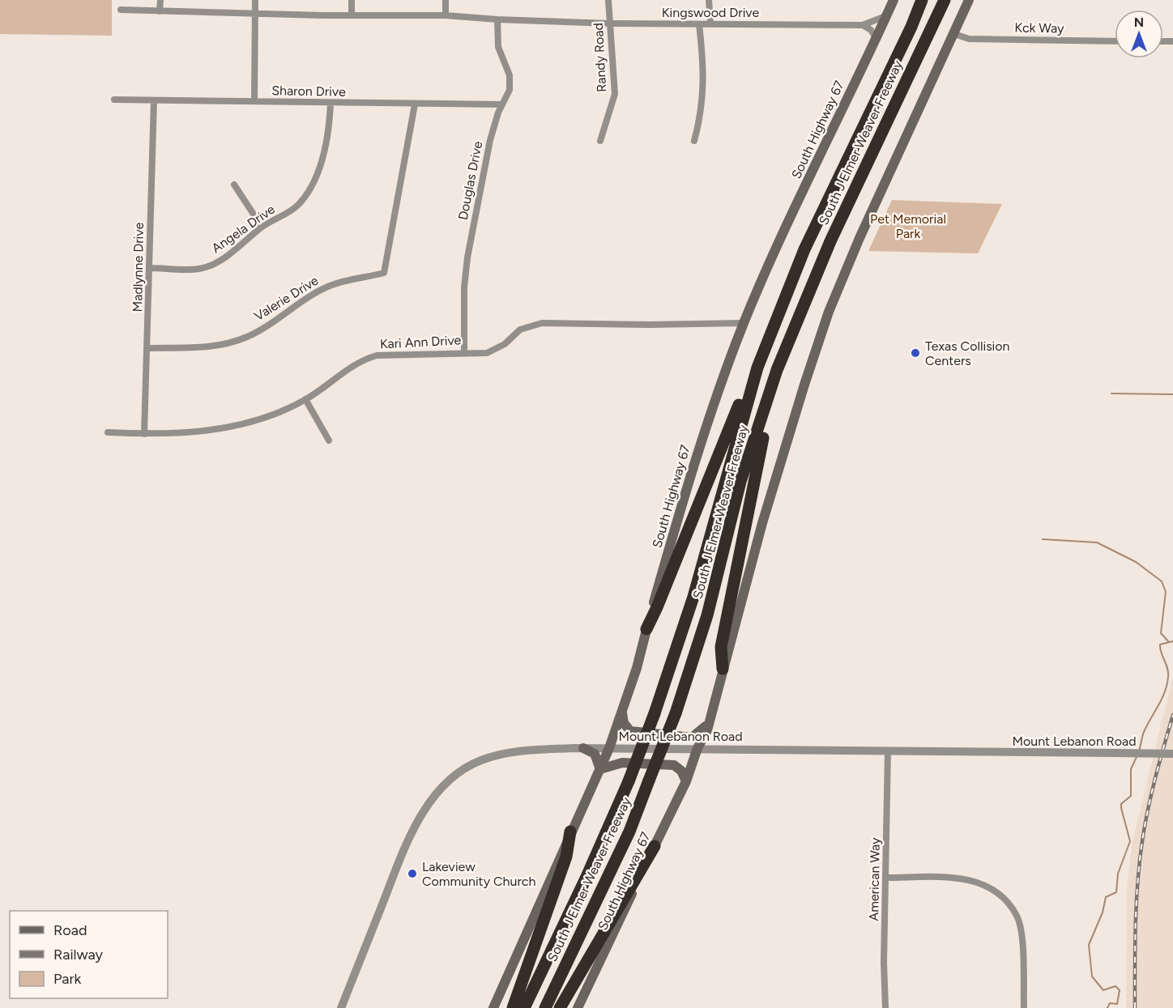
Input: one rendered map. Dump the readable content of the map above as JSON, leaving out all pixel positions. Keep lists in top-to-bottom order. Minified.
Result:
{"streets":{"highway":["South J Elmer Weaver Freeway"],"main road":["South Highway 67"],"street":["Kingswood Drive","Kck Way","Randy Road","Sharon Drive","Douglas Drive","Angela Drive","Madlynne Drive","Valerie Drive","Kari Ann Drive","Mount Lebanon Road","American Way"]},"crossings":[["Kingswood Drive","Randy Road"],["Kingswood Drive","South Highway 67"],["Kingswood Drive","Douglas Drive"],["Kck Way","South Highway 67"],["Sharon Drive","Douglas Drive"],["Sharon Drive","Angela Drive"],["Sharon Drive","Madlynne Drive"],["Sharon Drive","Valerie Drive"],["South Highway 67","Kari Ann Drive"],["South Highway 67","Mount Lebanon Road"],["Douglas Drive","Kari Ann Drive"],["Angela Drive","Madlynne Drive"],["Madlynne Drive","Valerie Drive"],["Madlynne Drive","Kari Ann Drive"],["Mount Lebanon Road","American Way"]],"parks":["Pet Memorial Park"],"places":["Texas Collision Centers","Lakeview Community Church"],"legend":["Road","Railway","Park"],"north":"top"}
